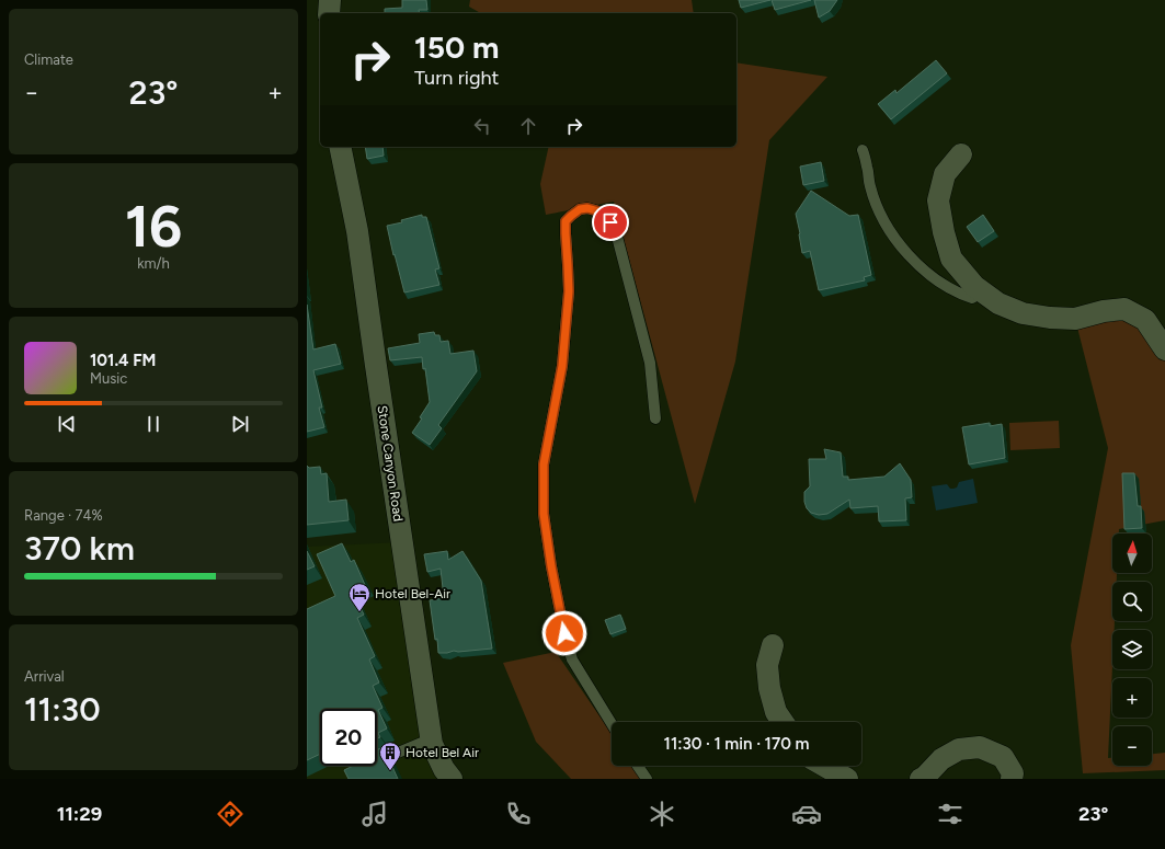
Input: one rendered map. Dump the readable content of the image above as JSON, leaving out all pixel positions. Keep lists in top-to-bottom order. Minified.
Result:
{"streets":{"street":["Stone Canyon Road"]},"places":{"hotel":["Hotel Bel-Air"],"building":["Hotel Bel Air"]},"north":"top","page":{"tile":["Climate",["16","km/h"],["Range · 74%","370 km"],["Arrival","11:30"]],"turn":["150 m","Turn right"],"heat":["−","23°","+"],"song":["101.4 FM","Music"],"map_buttons":["+","−"],"limit":"20","trip":"11:30 · 1 min · 170 m","tabs":["11:29","23°"]}}
